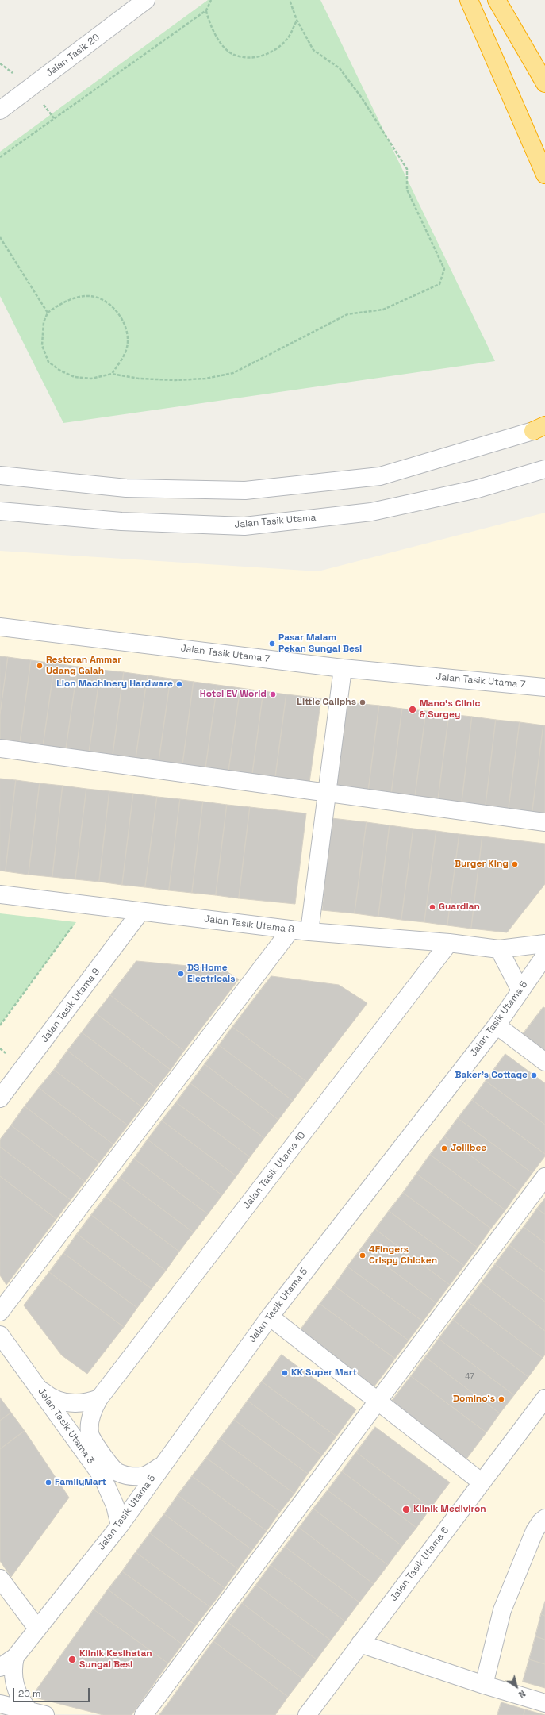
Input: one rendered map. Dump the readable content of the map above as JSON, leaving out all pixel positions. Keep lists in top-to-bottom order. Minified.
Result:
{"streets":{"street":["Jalan Tasik 20","Jalan Tasik Utama","Jalan Tasik Utama 7","Jalan Tasik Utama 8","Jalan Tasik Utama 9","Jalan Tasik Utama 5","Jalan Tasik Utama 10","Jalan Tasik Utama 3","Jalan Tasik Utama 6"]},"crossings":[["Jalan Tasik Utama 8","Jalan Tasik Utama 9"],["Jalan Tasik Utama 8","Jalan Tasik Utama 10"],["Jalan Tasik Utama 5","Jalan Tasik Utama 10"],["Jalan Tasik Utama 5","Jalan Tasik Utama 3"]],"places":["Pasar Malam Pekan Sungai Besi","Restoran Ammar Udang Galah","Lion Machinery Hardware","Hotel EV World","Little Caliphs","Mano's Clinic & Surgey","Burger King","Guardian","DS Home Electricals","Baker's Cottage","Jollibee","4Fingers Crispy Chicken","KK Super Mart","Domino's","FamilyMart","Klinik Mediviron","Klinik Kesihatan Sungai Besi"],"house_numbers":["47"],"scale_bar":"20 m","north":"bottom right"}
